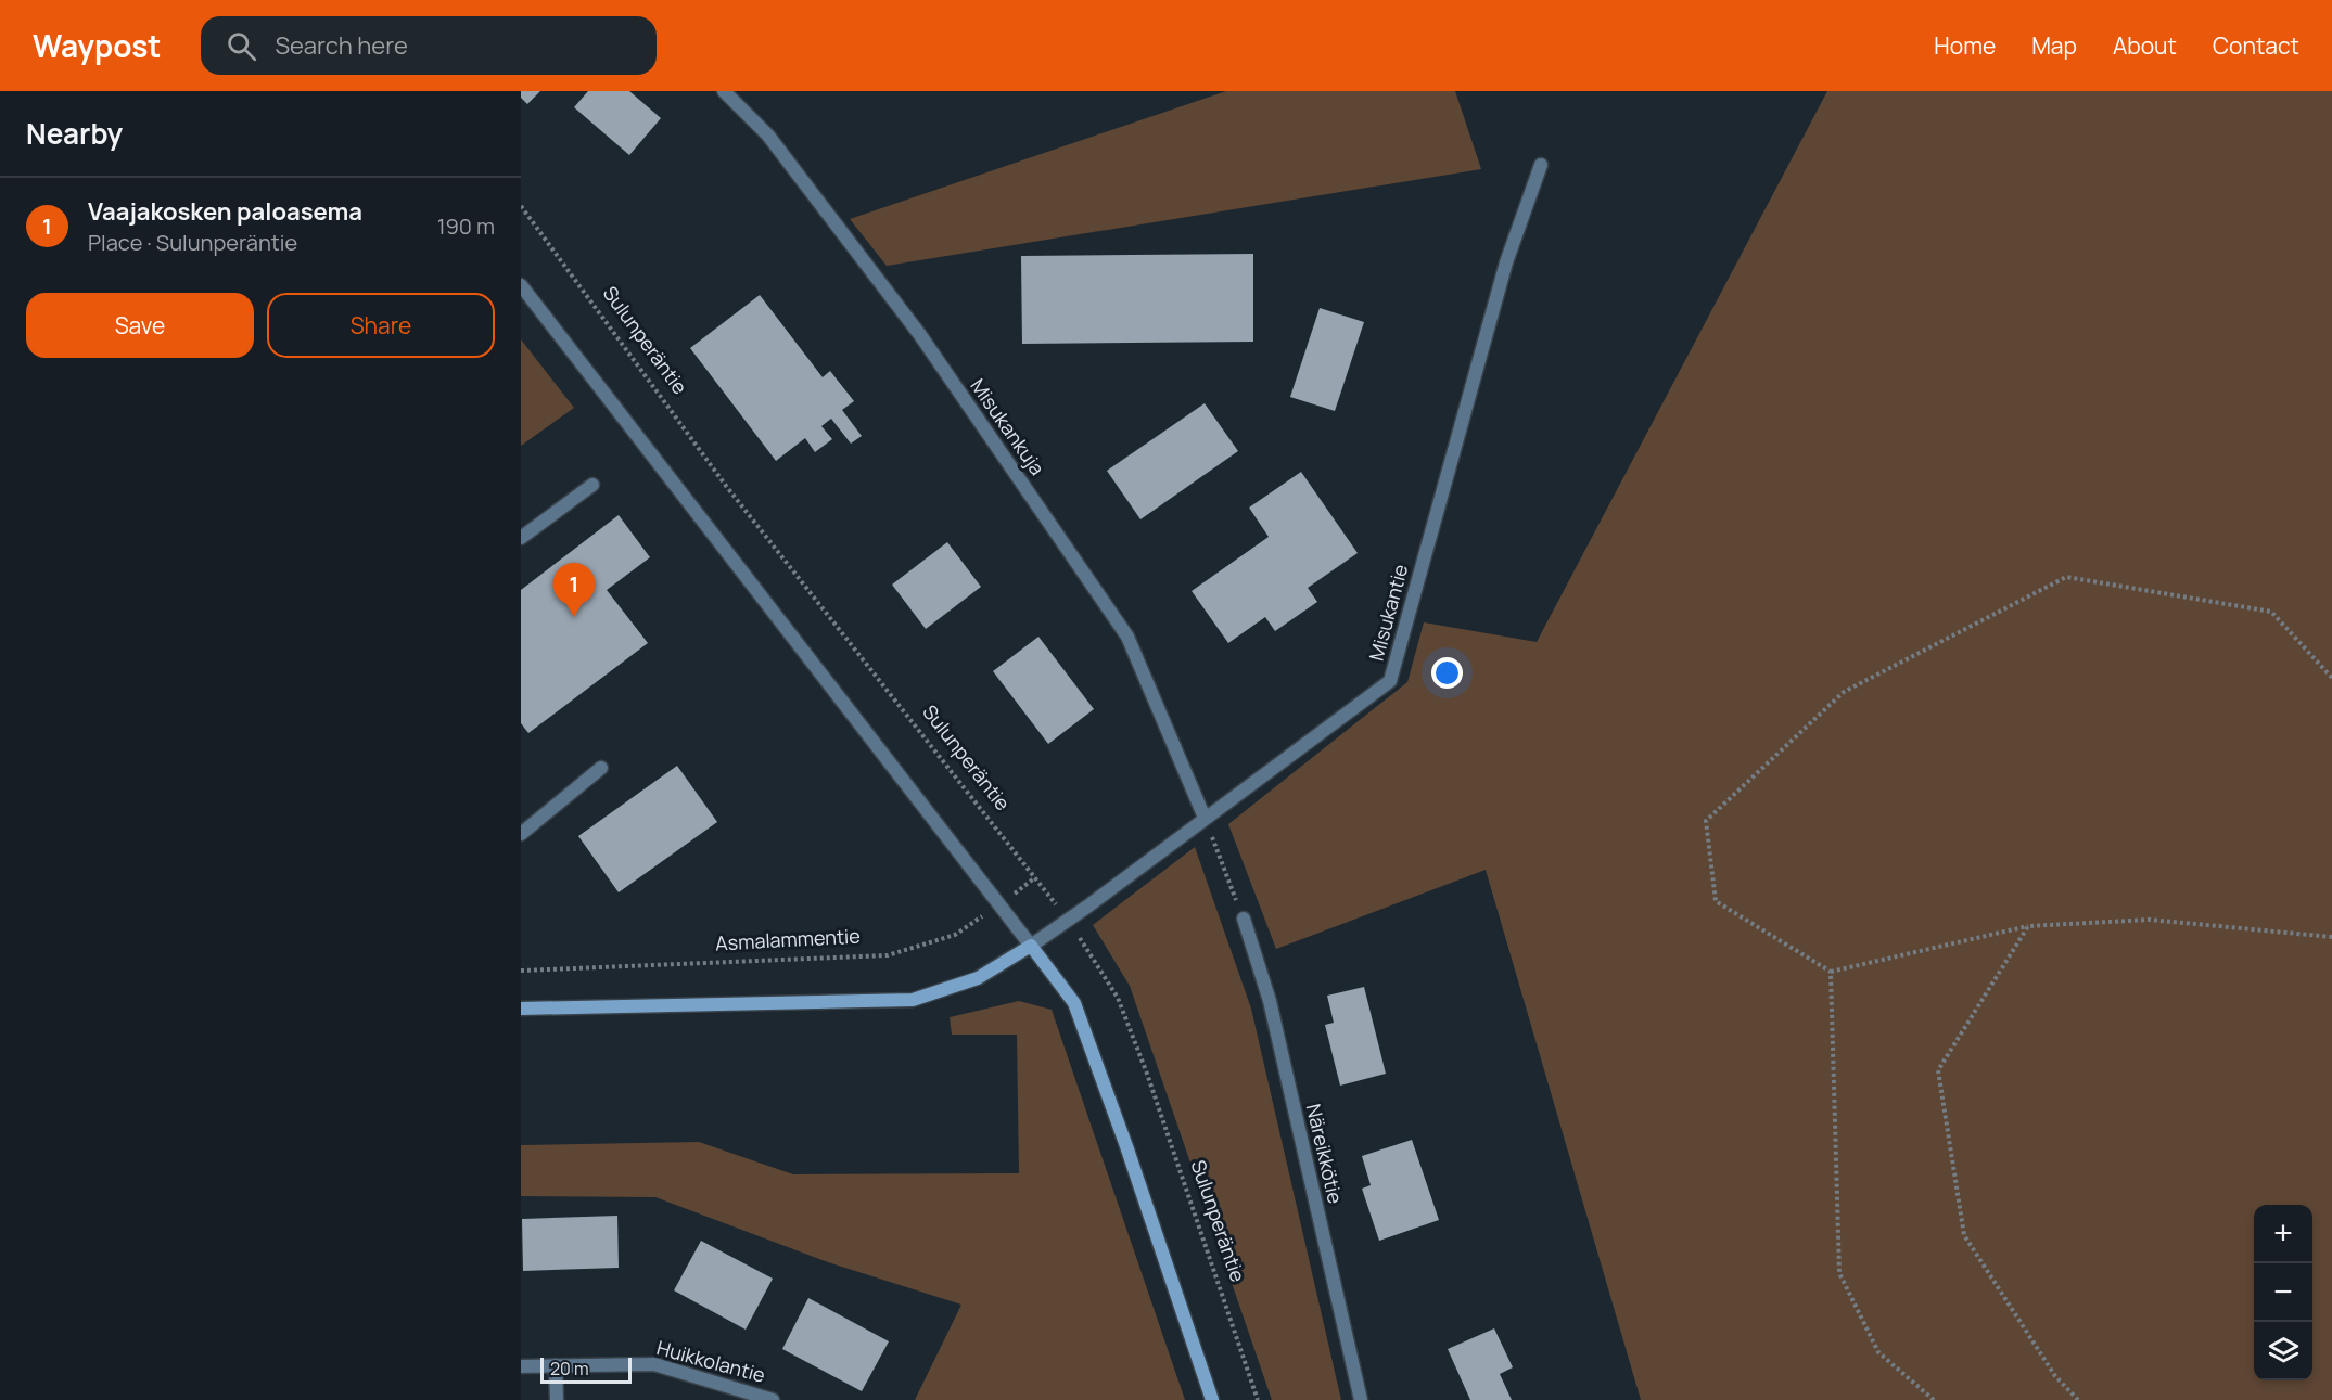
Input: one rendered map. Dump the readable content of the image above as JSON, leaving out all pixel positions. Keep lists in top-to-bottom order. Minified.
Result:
{"streets":{"street":["Misukankuja","Misukantie","Näreikkötie","Huikkolantie"],"path":["Sulunperäntie","Asmalammentie"]},"crossings":[["Sulunperäntie","Misukantie"],["Sulunperäntie","Asmalammentie"],["Misukankuja","Misukantie"]],"scale_bar":"20 m","page":{"header":"Waypost","search":"Search here","nav":["Home","Map","About","Contact"],"heading":"Nearby","list":[{"mark":"1","name":"Vaajakosken paloasema","note":"Place · Sulunperäntie","value":"190 m"}],"buttons":["Save","Share"],"pins":"1","map_buttons":["+","−"],"scale":"20 m"}}
